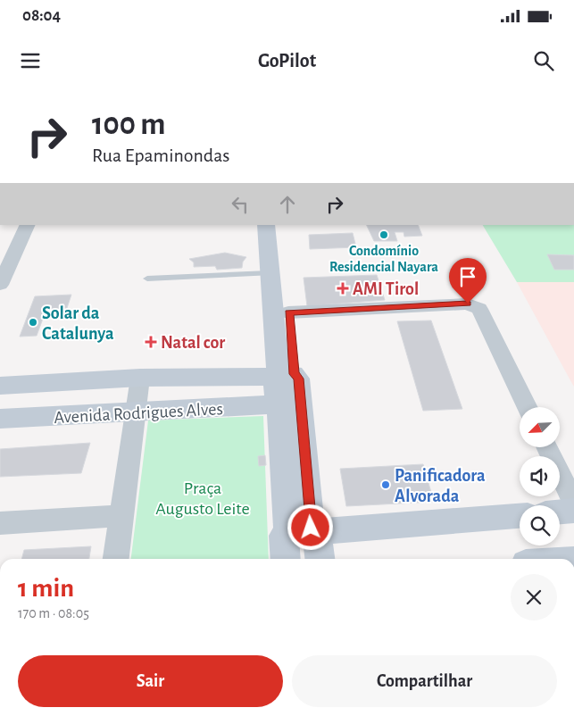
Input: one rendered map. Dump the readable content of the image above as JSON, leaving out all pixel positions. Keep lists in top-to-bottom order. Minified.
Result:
{"streets":{"main road":["Avenida Rodrigues Alves"]},"parks":["Praça Augusto Leite"],"places":{"other":["Condomínio Residencial Nayara","Solar da Catalunya","Panificadora Alvorada"],"health":["AMI Tirol","Natal cor"]},"north":"bottom left","page":{"status":"08:04","header":"GoPilot","turn":["100 m","Rua Epaminondas"],"heading":["1 min","170 m · 08:05"],"buttons":["Sair","Compartilhar"]}}
